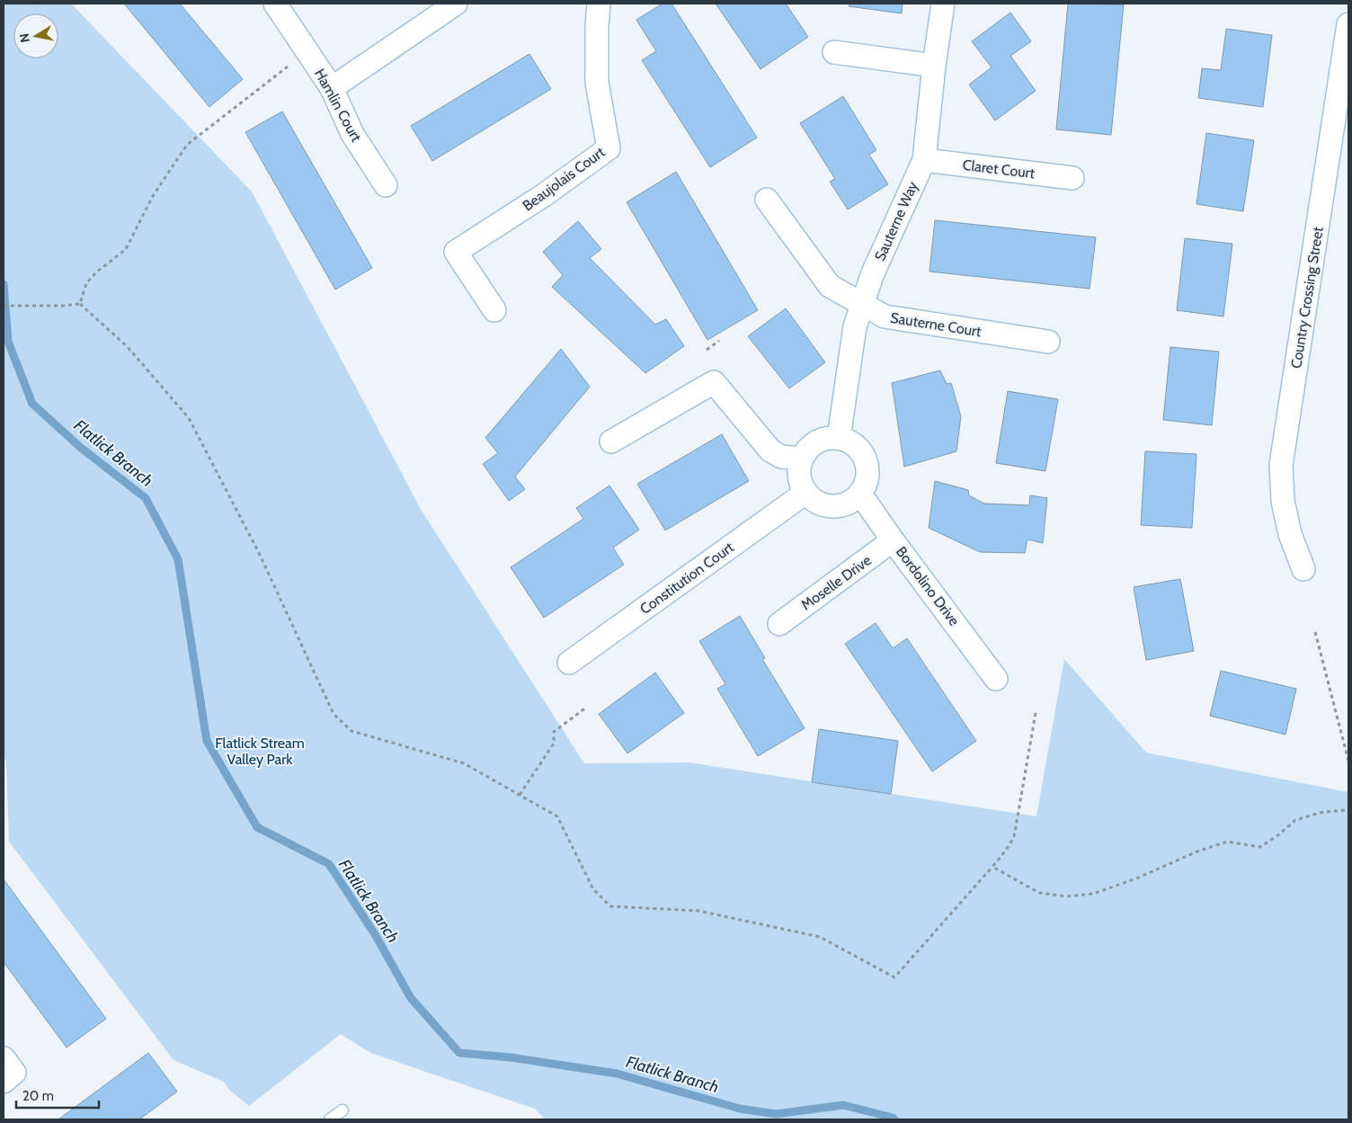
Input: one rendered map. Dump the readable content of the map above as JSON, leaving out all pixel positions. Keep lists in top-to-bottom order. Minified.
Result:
{"streets":{"street":["Hamlin Court","Claret Court","Beaujolais Court","Sauterne Way","Country Crossing Street","Sauterne Court","Constitution Court","Moselle Drive","Bordolino Drive"]},"crossings":[["Claret Court","Sauterne Way"],["Sauterne Way","Sauterne Court"],["Sauterne Way","Constitution Court"],["Sauterne Way","Bordolino Drive"],["Constitution Court","Bordolino Drive"],["Moselle Drive","Bordolino Drive"]],"water":["Flatlick Branch"],"parks":["Flatlick Stream Valley Park"],"scale_bar":"20 m","north":"left"}
